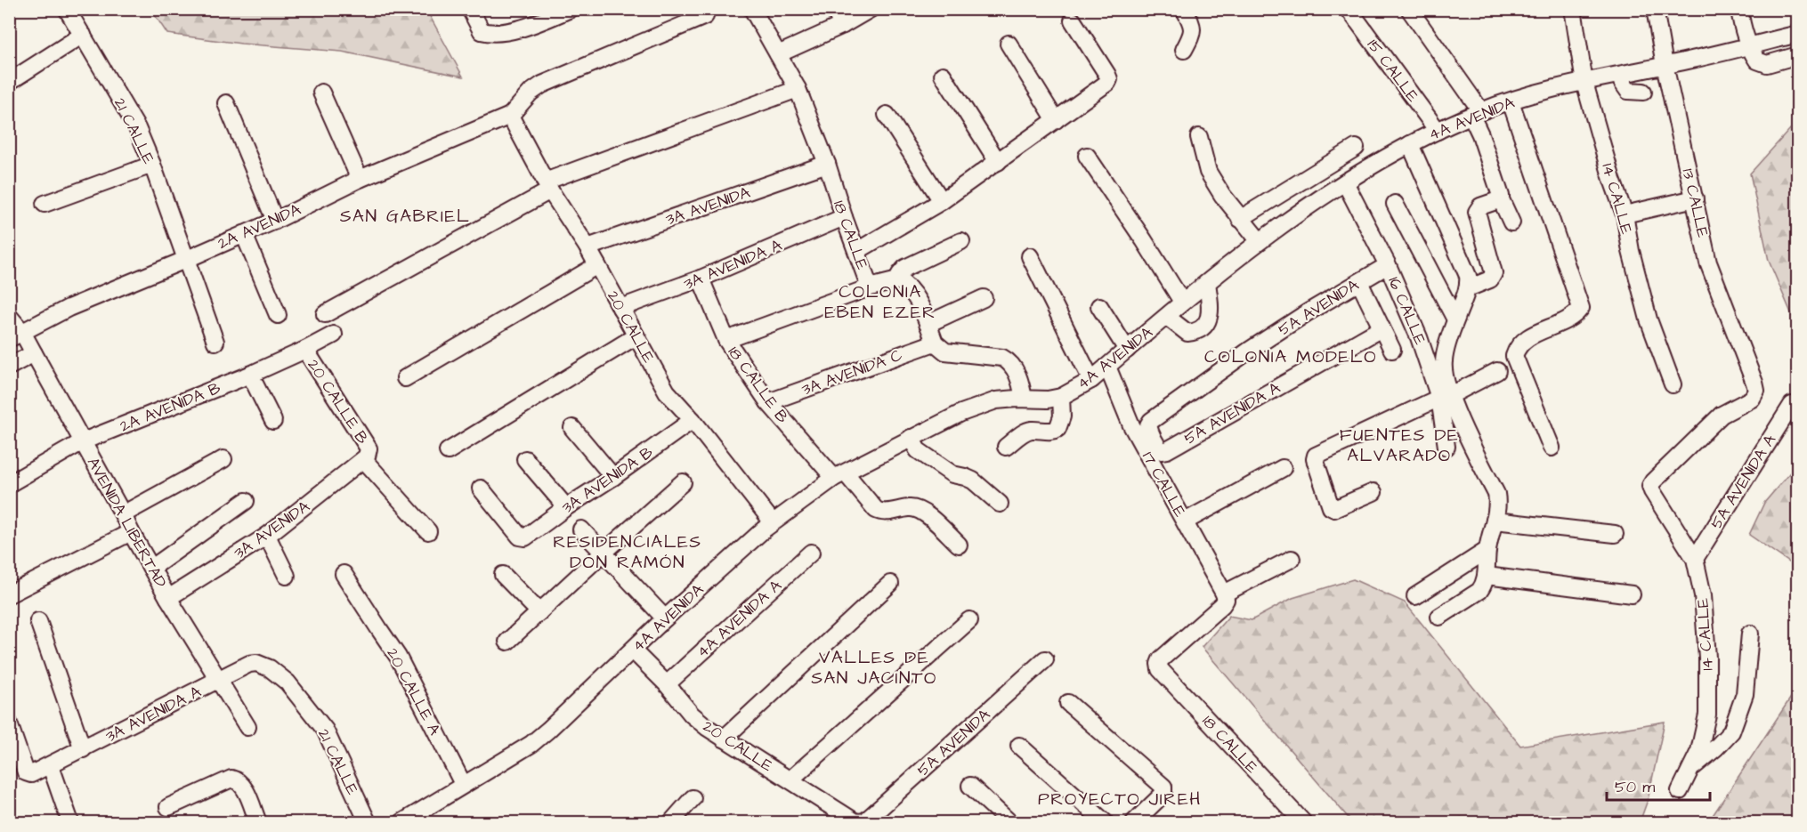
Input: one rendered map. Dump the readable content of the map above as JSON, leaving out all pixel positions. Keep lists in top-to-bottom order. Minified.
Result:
{"streets":{"street":["15 CALLE","4A AVENIDA","21 CALLE","14 CALLE","13 CALLE","3A AVENIDA","2A AVENIDA","18 CALLE","3A AVENIDA A","5A AVENIDA","16 CALLE","20 CALLE","3A AVENIDA C","18 CALLE B","20 CALLE B","2A AVENIDA B","5A AVENIDA A","3A AVENIDA B","17 CALLE","AVENIDA LIBERTAD","4A AVENIDA A","20 CALLE A"]},"crossings":[["15 CALLE","4A AVENIDA"],["4A AVENIDA","14 CALLE"],["4A AVENIDA","13 CALLE"],["4A AVENIDA","16 CALLE"],["4A AVENIDA","20 CALLE"],["4A AVENIDA","18 CALLE B"],["4A AVENIDA","17 CALLE"],["4A AVENIDA","20 CALLE A"],["21 CALLE","2A AVENIDA"],["21 CALLE","3A AVENIDA A"],["14 CALLE","13 CALLE"],["14 CALLE","5A AVENIDA A"],["3A AVENIDA","18 CALLE"],["3A AVENIDA","20 CALLE"],["3A AVENIDA","20 CALLE B"],["3A AVENIDA","AVENIDA LIBERTAD"],["2A AVENIDA","20 CALLE"],["2A AVENIDA","AVENIDA LIBERTAD"],["18 CALLE","3A AVENIDA A"],["18 CALLE","17 CALLE"],["3A AVENIDA A","20 CALLE"],["3A AVENIDA A","18 CALLE B"],["3A AVENIDA A","AVENIDA LIBERTAD"],["5A AVENIDA","16 CALLE"],["5A AVENIDA","20 CALLE"],["5A AVENIDA","5A AVENIDA A"],["20 CALLE","3A AVENIDA B"],["20 CALLE","4A AVENIDA A"],["3A AVENIDA C","18 CALLE B"],["20 CALLE B","2A AVENIDA B"],["2A AVENIDA B","AVENIDA LIBERTAD"]],"districts":["SAN GABRIEL","COLONIA EBEN EZER","COLONIA MODELO","FUENTES DE ALVARADO","RESIDENCIALES DON RAMÓN","VALLES DE SAN JACINTO","PROYECTO JIREH"],"scale_bar":"50 m"}
